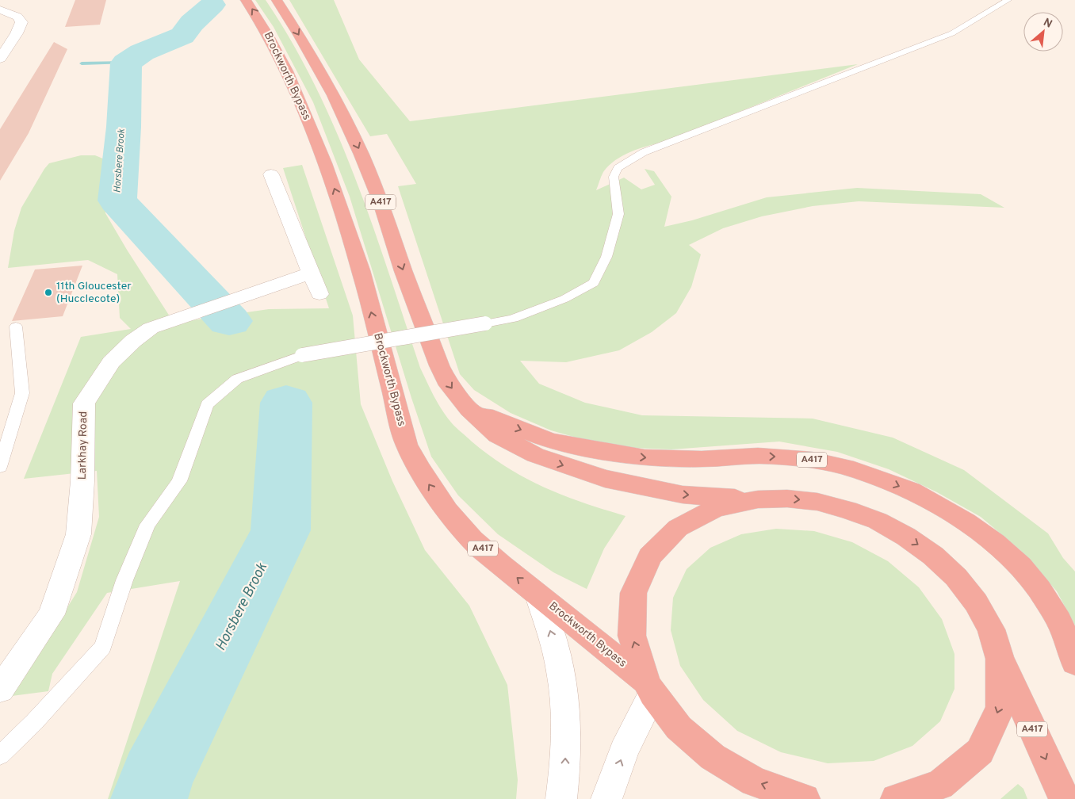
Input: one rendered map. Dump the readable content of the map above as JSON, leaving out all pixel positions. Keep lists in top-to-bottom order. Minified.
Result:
{"streets":{"highway":["Brockworth Bypass","A417"],"street":["Larkhay Road"]},"water":["Horsbere Brook"],"places":["11th Gloucester (Hucclecote)"],"north":"top right"}
